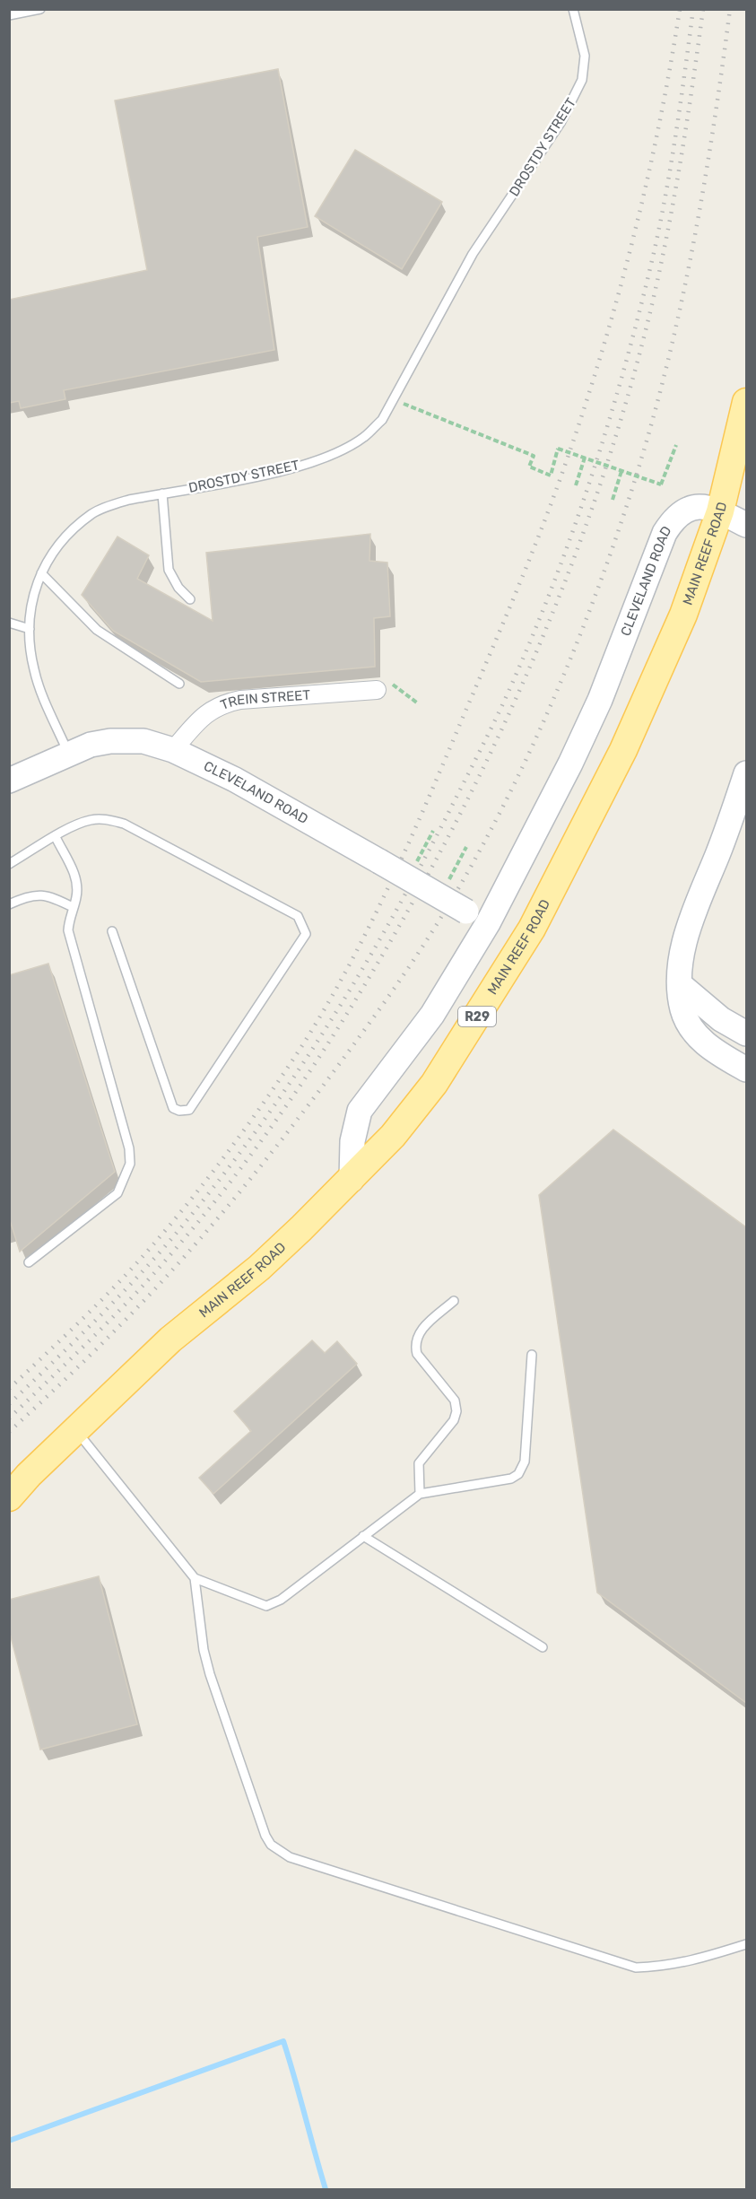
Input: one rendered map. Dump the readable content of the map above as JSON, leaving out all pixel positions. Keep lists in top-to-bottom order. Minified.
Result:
{"streets":{"main road":["MAIN REEF ROAD","R29"],"street":["CLEVELAND ROAD","TREIN STREET"],"lane":["DROSTDY STREET"]},"crossings":[["DROSTDY STREET","CLEVELAND ROAD"],["MAIN REEF ROAD","CLEVELAND ROAD"],["CLEVELAND ROAD","TREIN STREET"]]}
